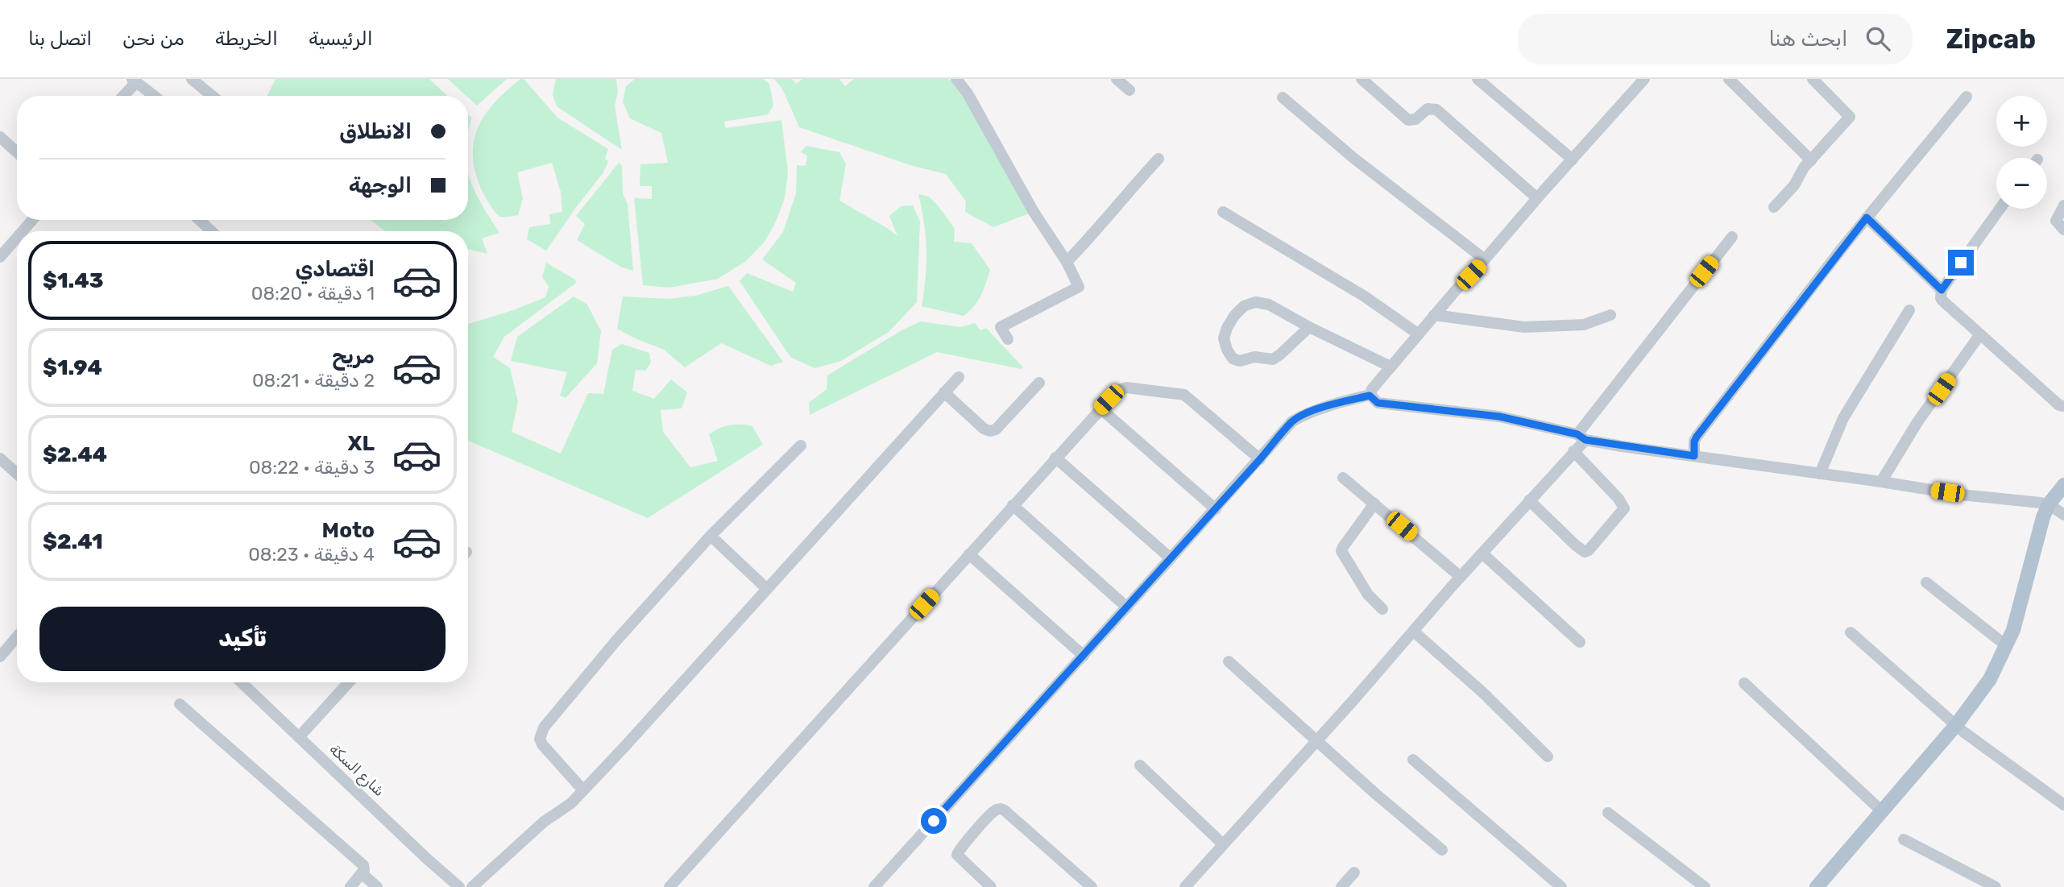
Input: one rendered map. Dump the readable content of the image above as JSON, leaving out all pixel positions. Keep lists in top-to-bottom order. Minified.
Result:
{"streets":{"street":["شارع السكة"]},"page":{"header":"Zipcab","search":"ابحث هنا","nav":["الرئيسية","الخريطة","من نحن","اتصل بنا"],"map_buttons":["+","−"],"banner":["الانطلاق","الوجهة"],"list":[{"name":"اقتصادي","note":"1 دقيقة · 08:20","value":"$1.43"},{"name":"مريح","note":"2 دقيقة · 08:21","value":"$1.94"},{"name":"XL","note":"3 دقيقة · 08:22","value":"$2.44"},{"name":"Moto","note":"4 دقيقة · 08:23","value":"$2.41"}],"buttons":"تأكيد"}}
